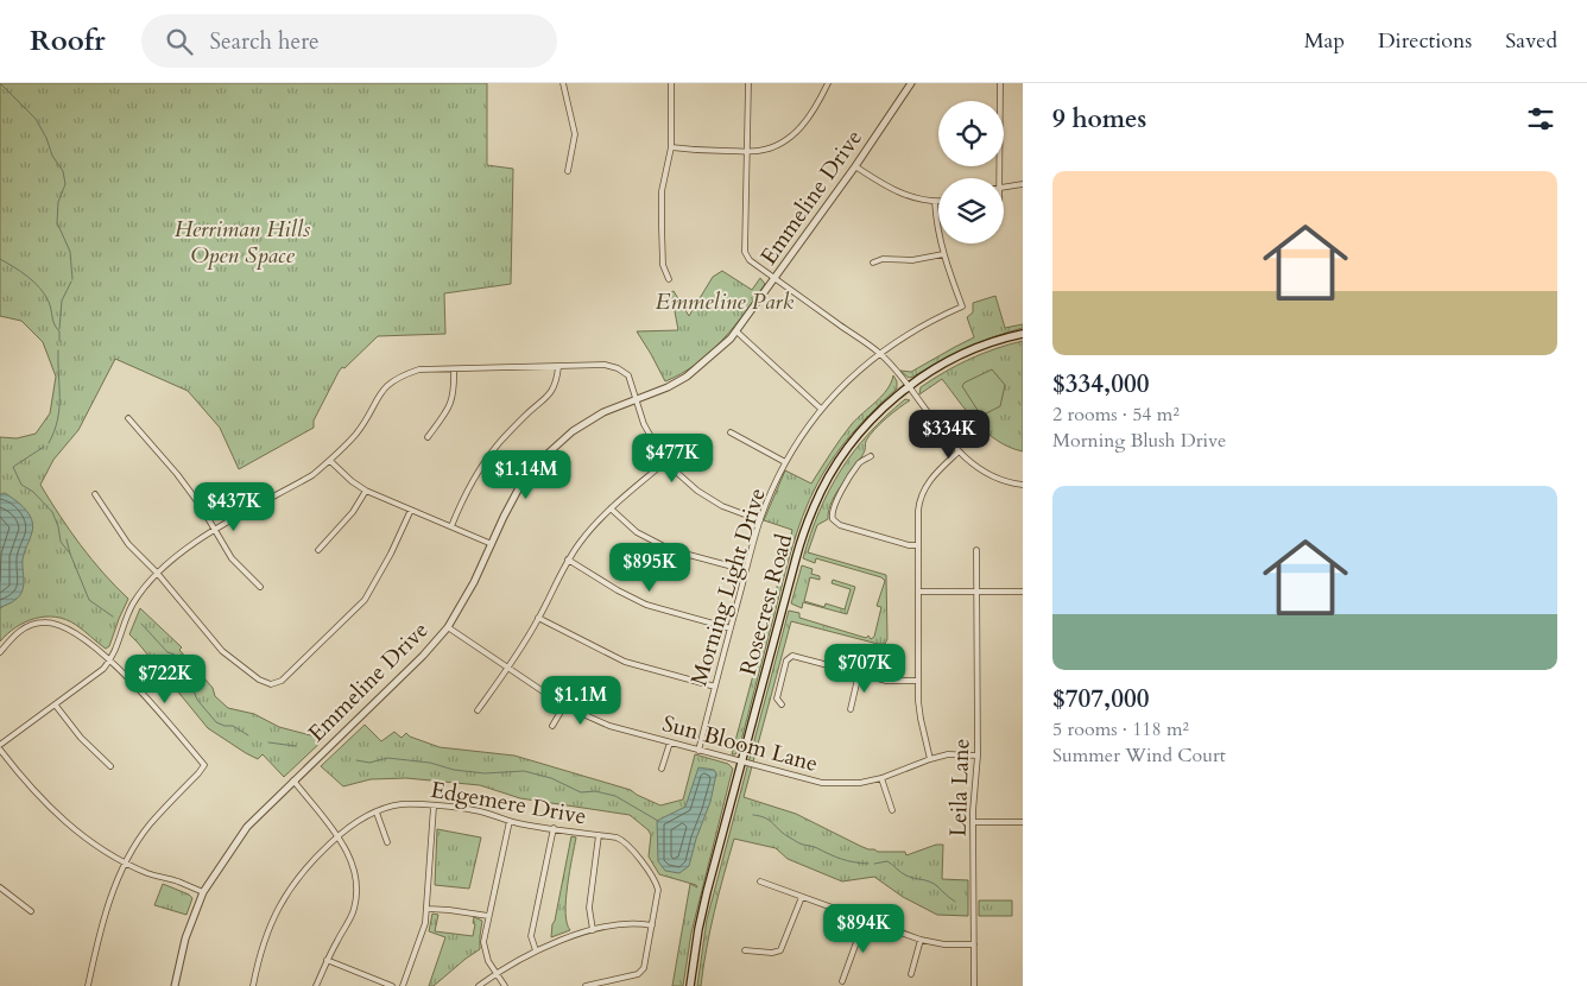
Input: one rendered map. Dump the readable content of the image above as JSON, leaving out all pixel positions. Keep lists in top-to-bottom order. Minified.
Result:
{"streets":{"main road":["Rosecrest Road"],"street":["Emmeline Drive","Morning Light Drive","Sun Bloom Lane","Leila Lane","Edgemere Drive"]},"crossings":[["Emmeline Drive","Sun Bloom Lane"],["Morning Light Drive","Sun Bloom Lane"],["Rosecrest Road","Sun Bloom Lane"],["Sun Bloom Lane","Leila Lane"]],"parks":["Herriman Hills Open Space","Emmeline Park"],"page":{"header":"Roofr","search":"Search here","nav":["Map","Directions","Saved"],"heading":"9 homes","list":[{"name":"$334,000","note":"2 rooms · 54 m² · Morning Blush Drive"},{"name":"$707,000","note":"5 rooms · 118 m² · Summer Wind Court"}],"price":["$334K","$477K","$1.14M","$437K","$895K","$707K","$722K","$1.1M","$894K"]}}
